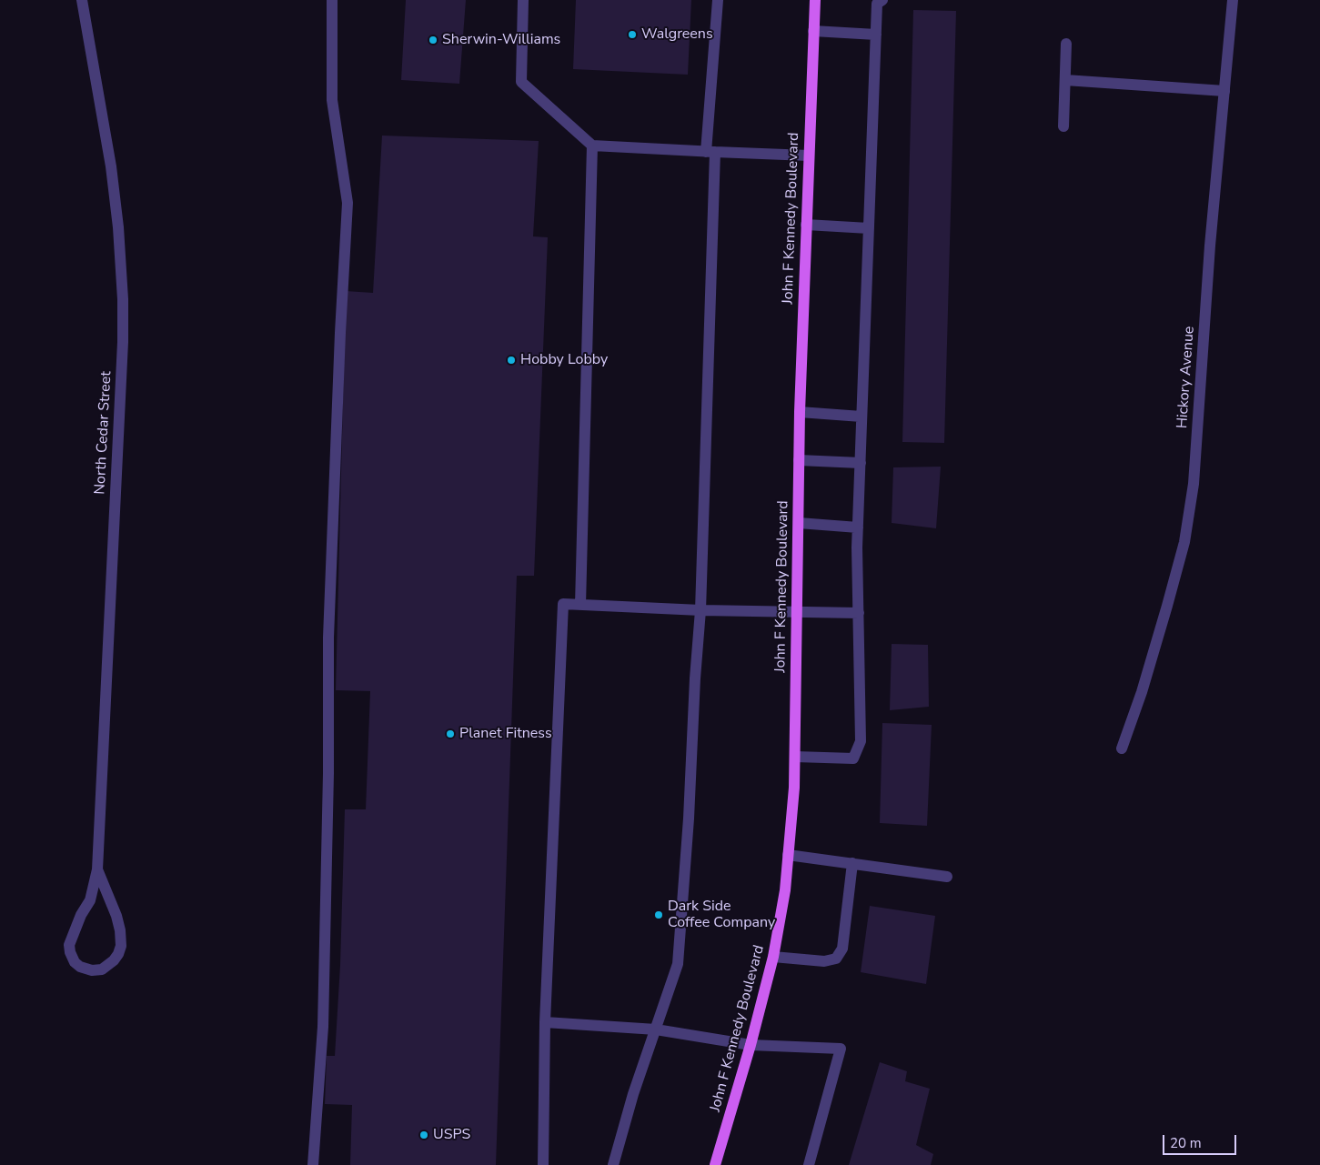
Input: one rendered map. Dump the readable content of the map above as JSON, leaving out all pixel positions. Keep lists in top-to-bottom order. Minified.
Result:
{"streets":{"main road":["John F Kennedy Boulevard"],"street":["Hickory Avenue","North Cedar Street"]},"places":["Walgreens","Sherwin-Williams","Hobby Lobby","Planet Fitness","Dark Side Coffee Company","USPS"],"scale_bar":"20 m"}
